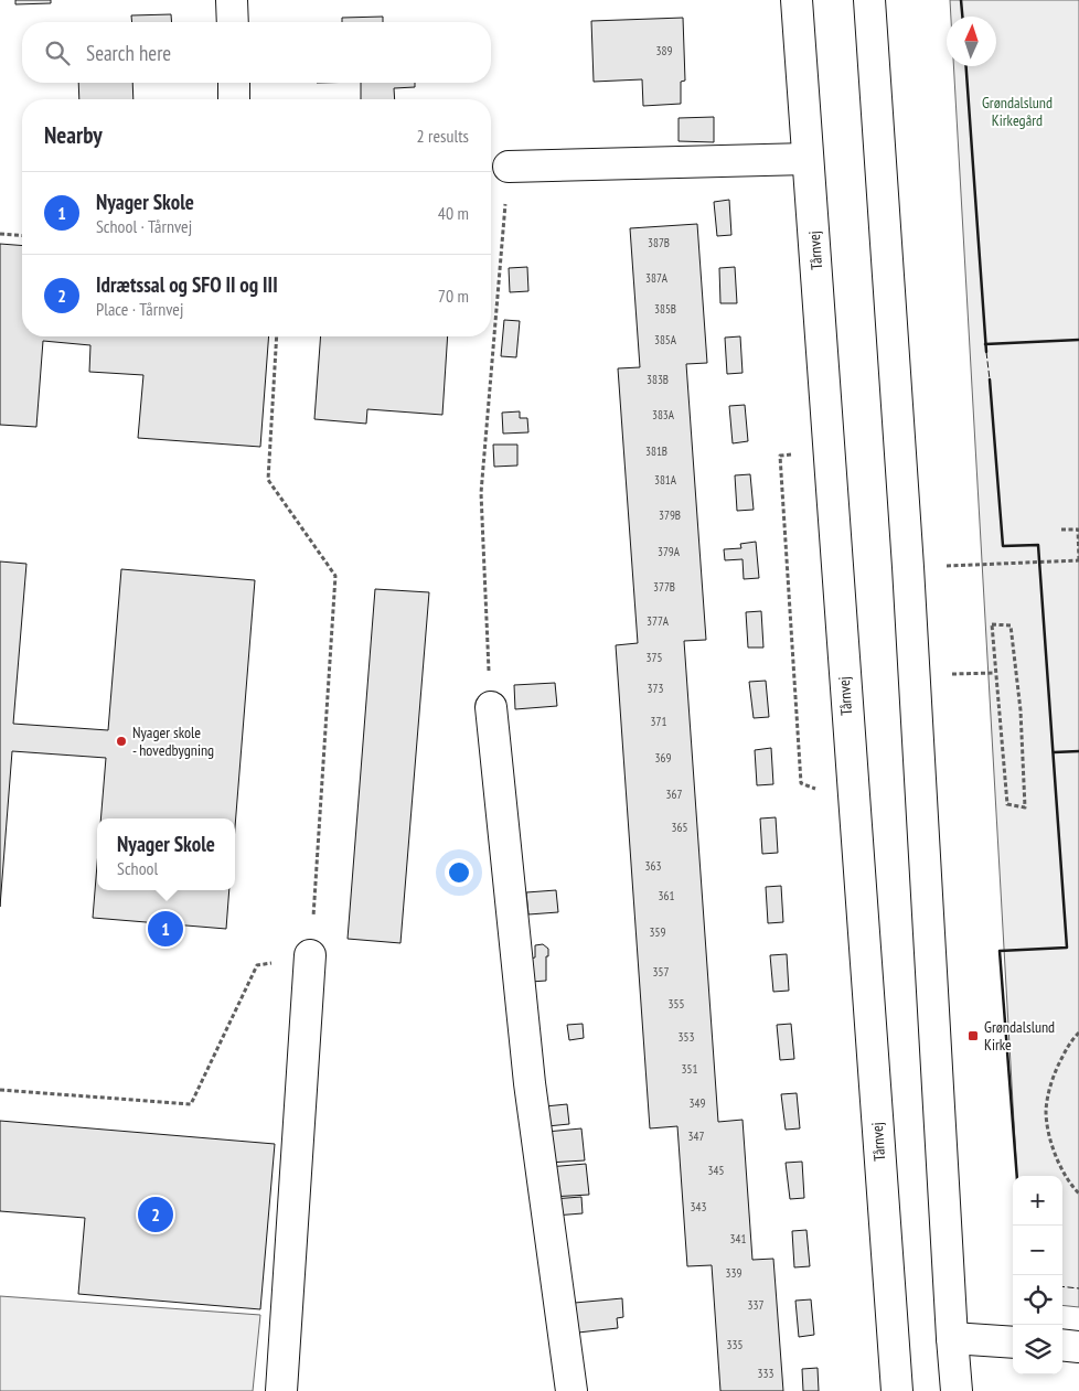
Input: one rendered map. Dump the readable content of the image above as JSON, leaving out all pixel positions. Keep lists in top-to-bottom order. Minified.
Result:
{"streets":{"street":["Tårnvej"]},"parks":["Grøndalslund Kirkegård"],"places":{"other":["Nyager skole - hovedbygning"],"transit":["Grøndalslund Kirke"]},"house_numbers":["389","387B","387A","385B","385A","383B","383A","381B","381A","379B","379A","377B","377A","375","373","371","369","367","365","363","361","359","357","355","353","351","349","347","345","343","341","339","337","335","333"],"north":"top","page":{"search":"Search here","heading":["Nearby","2 results"],"list":[{"mark":"1","name":"Nyager Skole","note":"School · Tårnvej","value":"40 m"},{"mark":"2","name":"Idrætssal og SFO II og III","note":"Place · Tårnvej","value":"70 m"}],"popup":["Nyager Skole","School"],"pins":["1","2"],"map_buttons":["+","−"]}}
